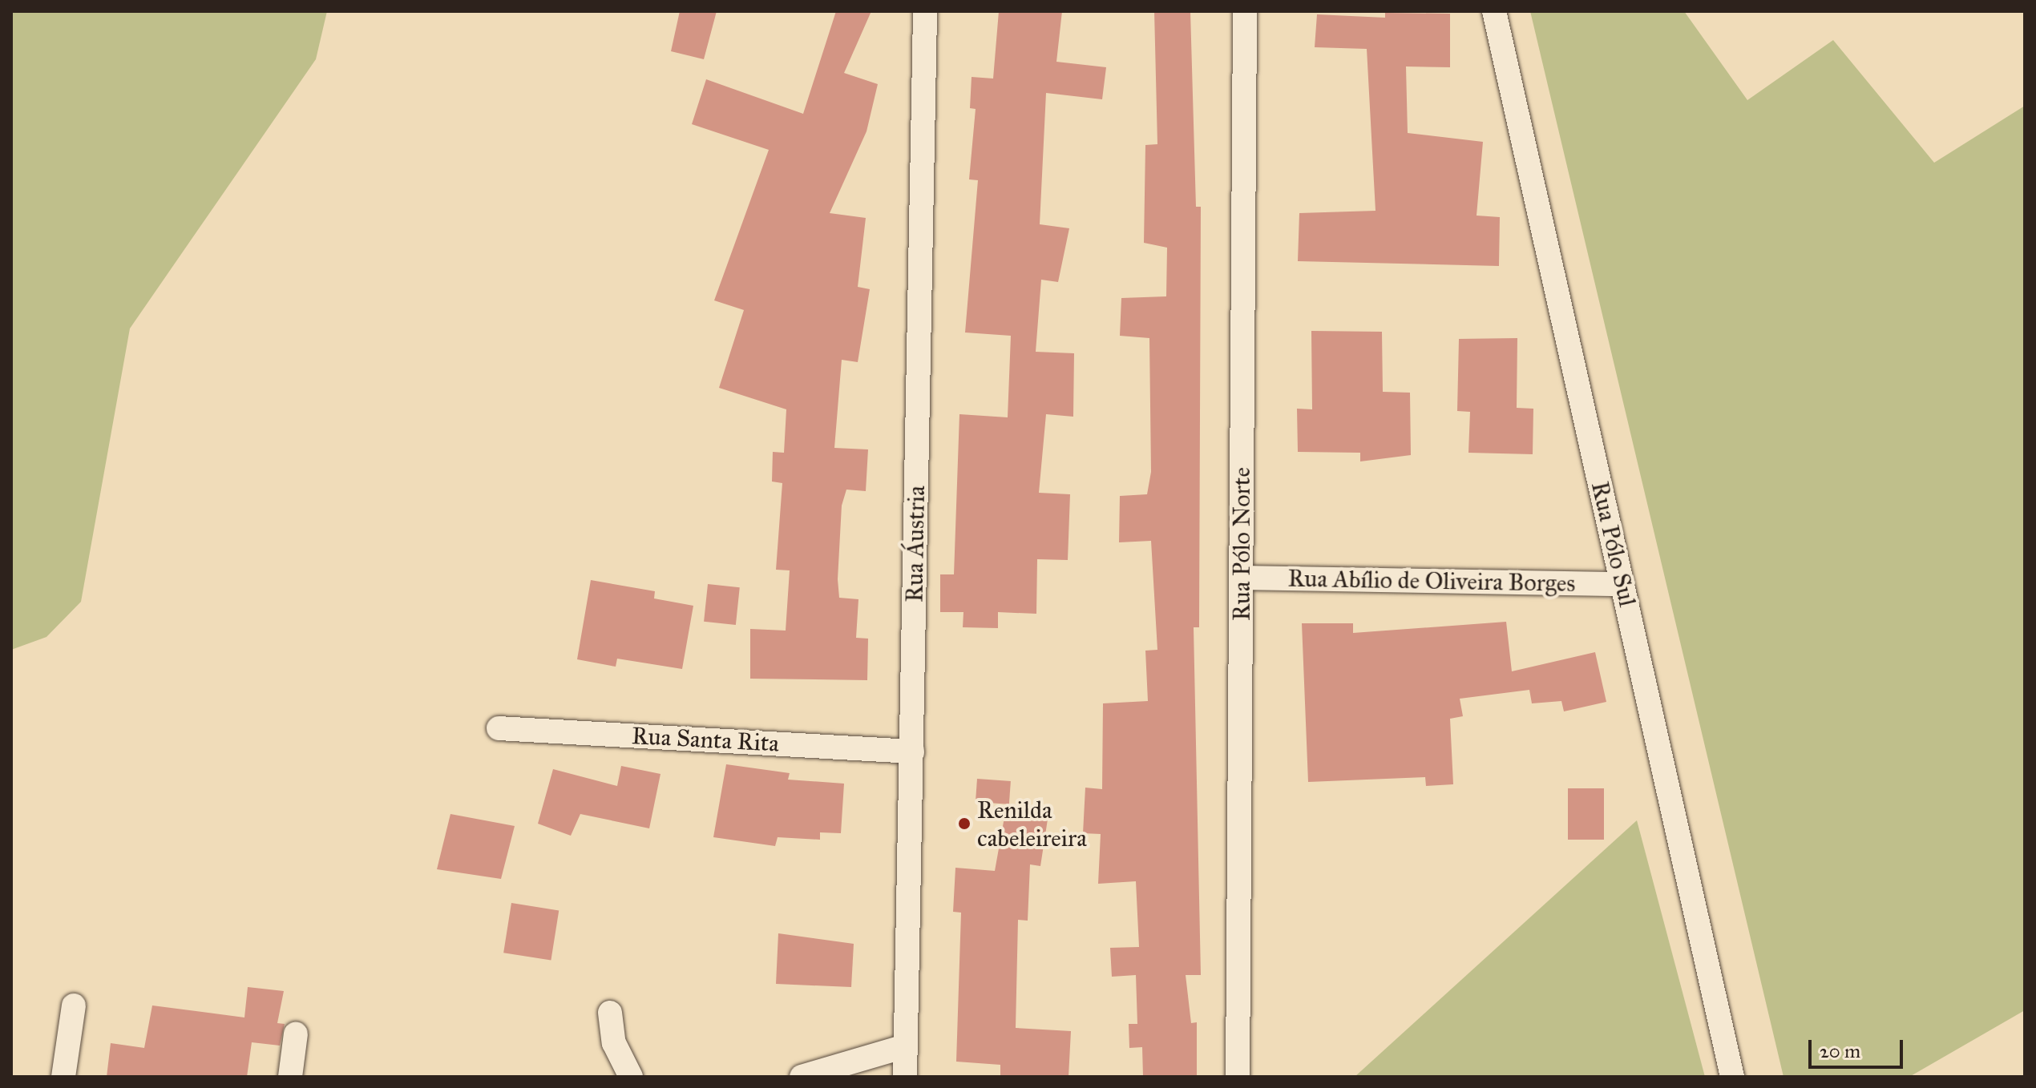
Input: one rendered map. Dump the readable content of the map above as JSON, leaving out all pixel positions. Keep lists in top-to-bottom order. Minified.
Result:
{"streets":{"street":["Rua Áustria","Rua Pólo Norte","Rua Pólo Sul","Rua Abílio de Oliveira Borges","Rua Santa Rita"]},"crossings":[["Rua Áustria","Rua Santa Rita"],["Rua Pólo Norte","Rua Abílio de Oliveira Borges"],["Rua Pólo Sul","Rua Abílio de Oliveira Borges"]],"places":["Renilda cabeleireira"],"scale_bar":"20 m"}
